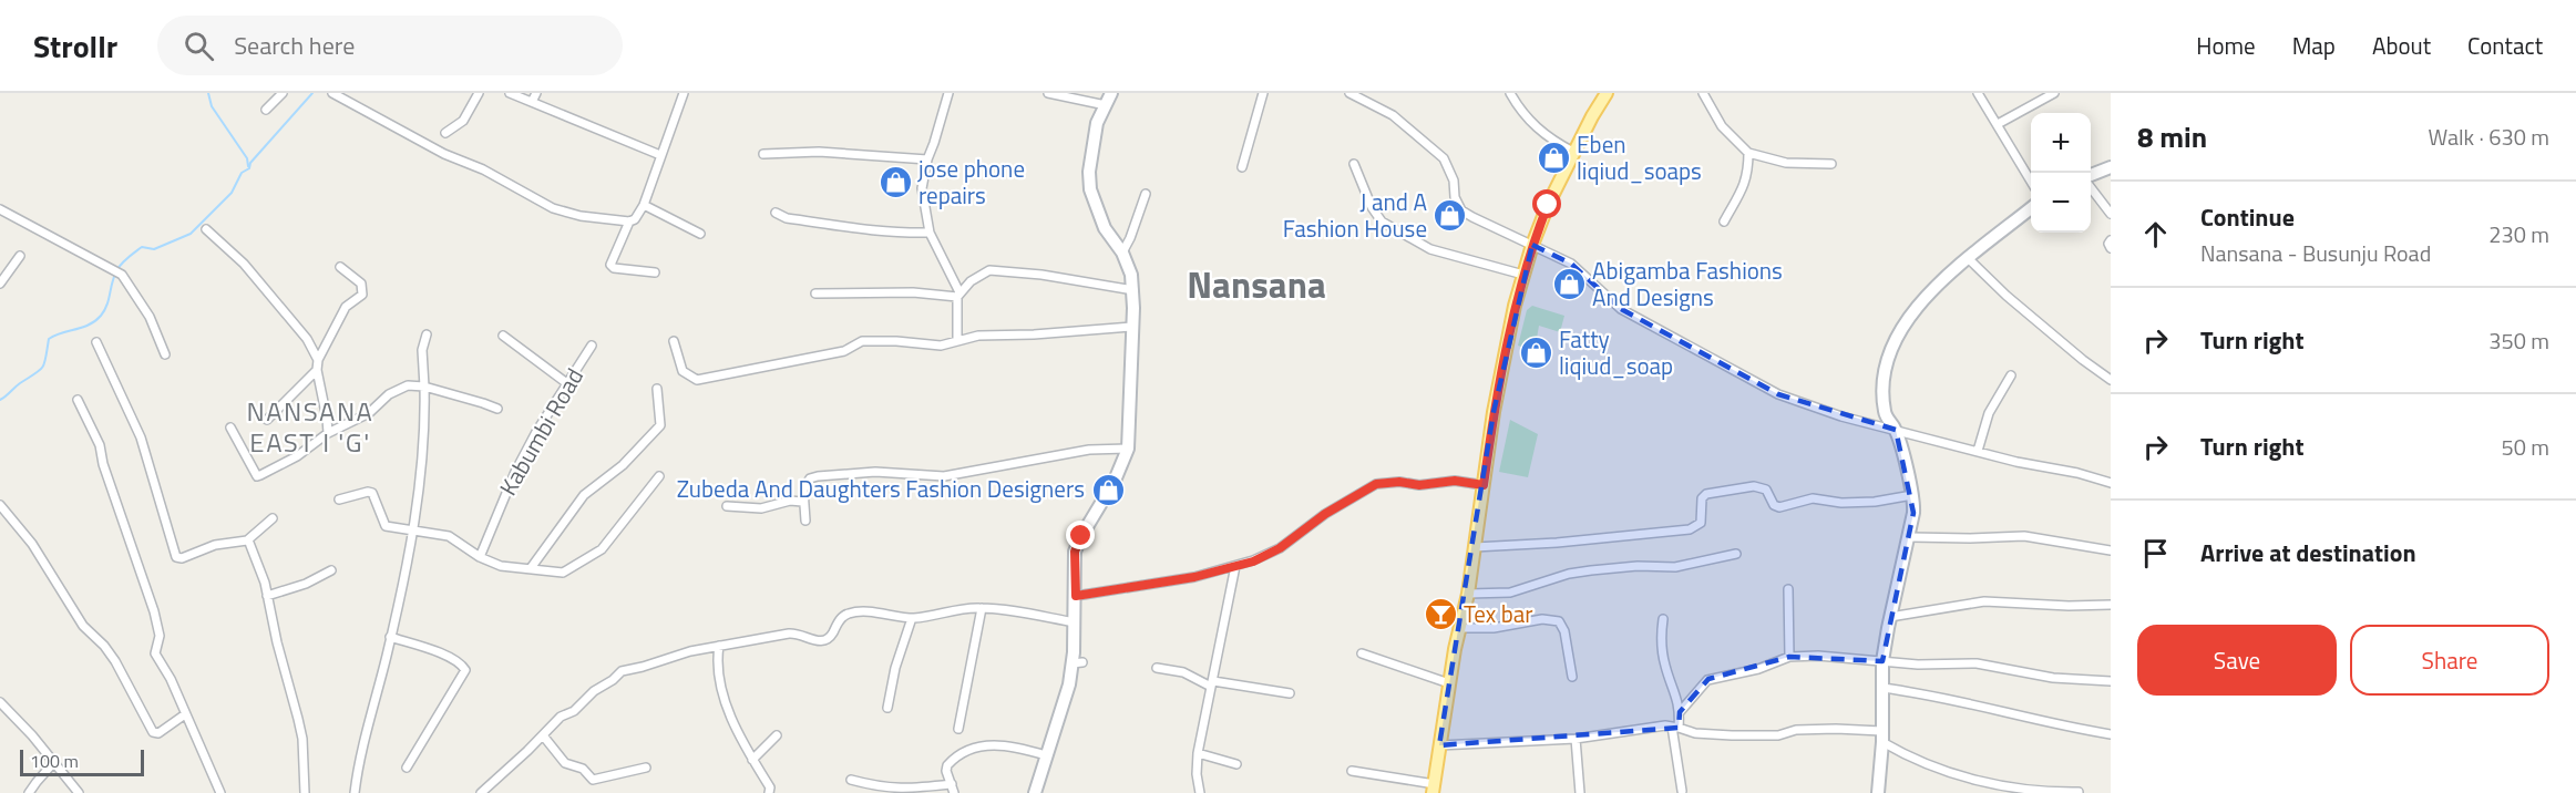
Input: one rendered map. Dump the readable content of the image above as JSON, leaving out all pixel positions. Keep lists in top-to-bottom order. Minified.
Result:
{"streets":{"street":["Kabumbi Road"]},"districts":["Nansana","NANSANA EAST I 'G'"],"places":{"shop":["Eben liqiud_soaps","jose phone repairs","J and A Fashion House","Abigamba Fashions And Designs","Fatty liqiud_soap","Zubeda And Daughters Fashion Designers"],"bar":["Tex bar"]},"scale_bar":"100 m","page":{"header":"Strollr","search":"Search here","nav":["Home","Map","About","Contact"],"heading":["8 min","Walk · 630 m"],"map_buttons":["+","−"],"list":[["Continue","Nansana - Busunju Road","230 m"],["Turn right","350 m"],["Turn right","50 m"],"Arrive at destination"],"buttons":["Save","Share"],"scale":"100 m"}}
